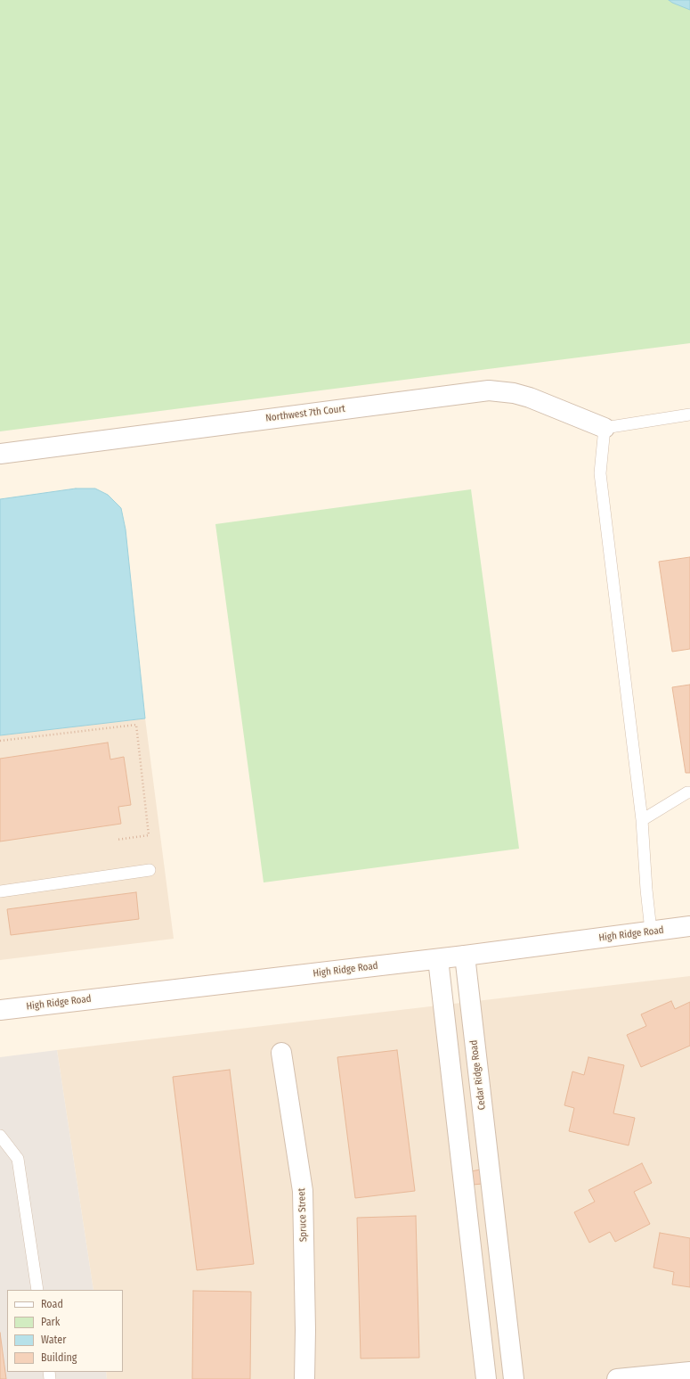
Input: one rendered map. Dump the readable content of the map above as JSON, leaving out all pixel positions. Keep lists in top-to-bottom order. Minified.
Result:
{"streets":{"street":["Northwest 7th Court","High Ridge Road","Cedar Ridge Road","Spruce Street"]},"crossings":[["High Ridge Road","Cedar Ridge Road"]],"legend":["Road","Park","Water","Building"]}
